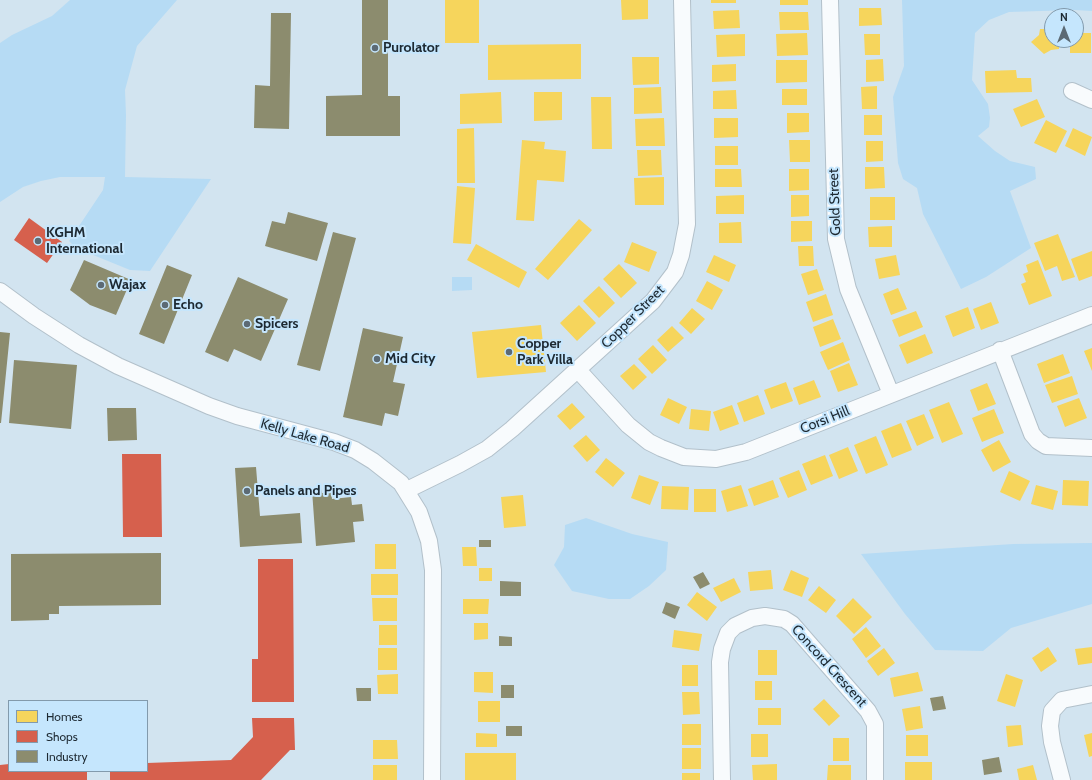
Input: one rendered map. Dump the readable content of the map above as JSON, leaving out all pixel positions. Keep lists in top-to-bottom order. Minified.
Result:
{"streets":{"street":["Gold Street","Copper Street","Corsi Hill","Kelly Lake Road","Concord Crescent"]},"crossings":[["Gold Street","Corsi Hill"],["Copper Street","Corsi Hill"],["Copper Street","Kelly Lake Road"]],"places":["Purolator","KGHM International","Wajax","Echo","Spicers","Copper Park Villa","Mid City","Panels and Pipes"],"legend":["Homes","Shops","Industry"],"north":"top"}
